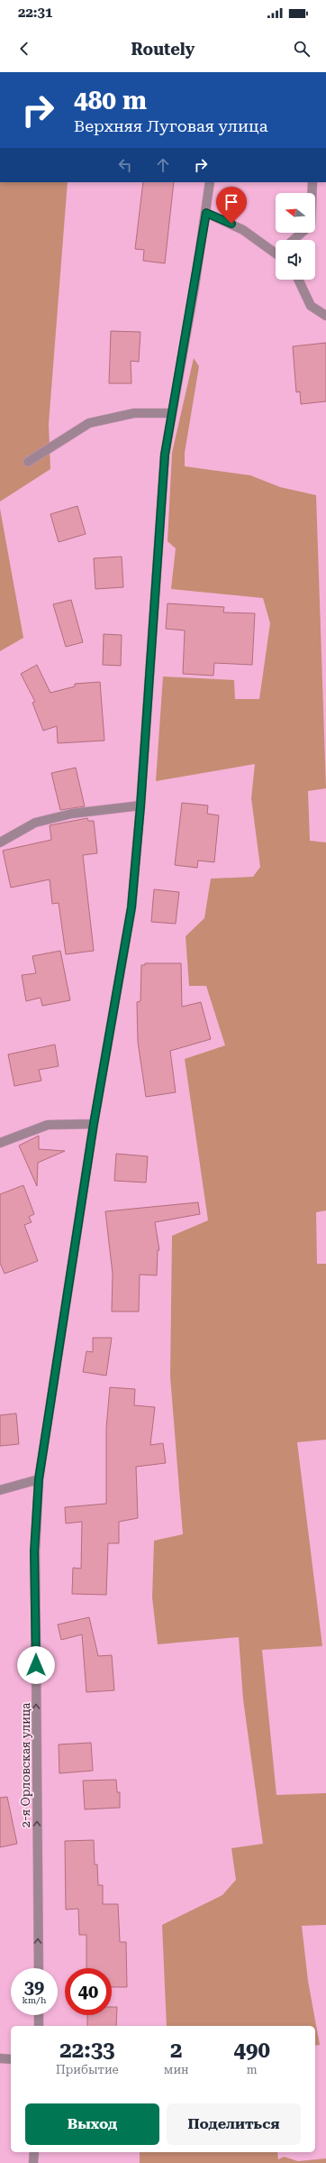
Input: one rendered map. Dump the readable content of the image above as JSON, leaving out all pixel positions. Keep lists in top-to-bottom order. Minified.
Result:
{"streets":{"street":["2-я Орловская улица"]},"north":"left","page":{"status":"22:31","header":"Routely","turn":["480 m","Верхняя Луговая улица"],"speed":"39 km/h","limit":"40","eta":["22:33","Прибытие","2","мин","490","m"],"buttons":["Выход","Поделиться"]}}
